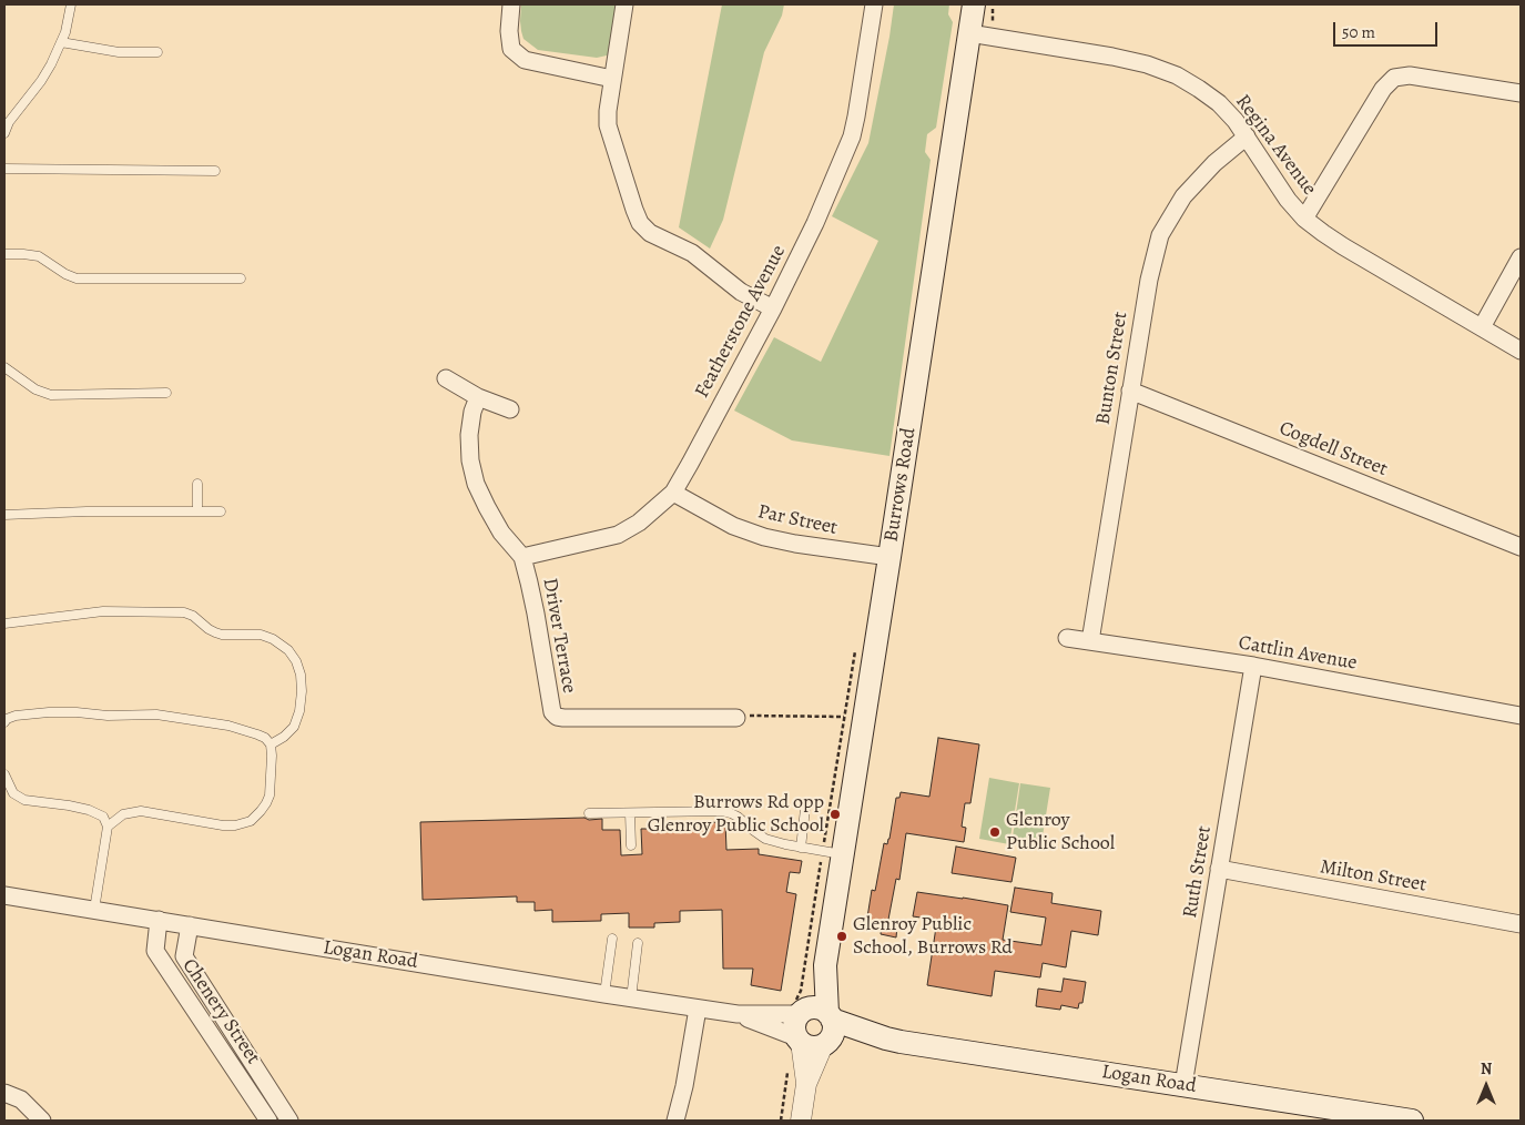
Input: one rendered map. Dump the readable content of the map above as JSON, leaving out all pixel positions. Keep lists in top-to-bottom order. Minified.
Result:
{"streets":{"main road":["Burrows Road","Logan Road"],"street":["Regina Avenue","Featherstone Avenue","Bunton Street","Cogdell Street","Par Street","Driver Terrace","Cattlin Avenue","Ruth Street","Milton Street","Chenery Street"]},"crossings":[["Regina Avenue","Bunton Street"],["Regina Avenue","Burrows Road"],["Featherstone Avenue","Par Street"],["Featherstone Avenue","Driver Terrace"],["Bunton Street","Cogdell Street"],["Bunton Street","Cattlin Avenue"],["Burrows Road","Par Street"],["Burrows Road","Logan Road"],["Cattlin Avenue","Ruth Street"],["Ruth Street","Milton Street"],["Ruth Street","Logan Road"],["Logan Road","Chenery Street"]],"places":["Burrows Rd opp Glenroy Public School","Glenroy Public School","Glenroy Public School, Burrows Rd"],"scale_bar":"50 m","north":"top"}
